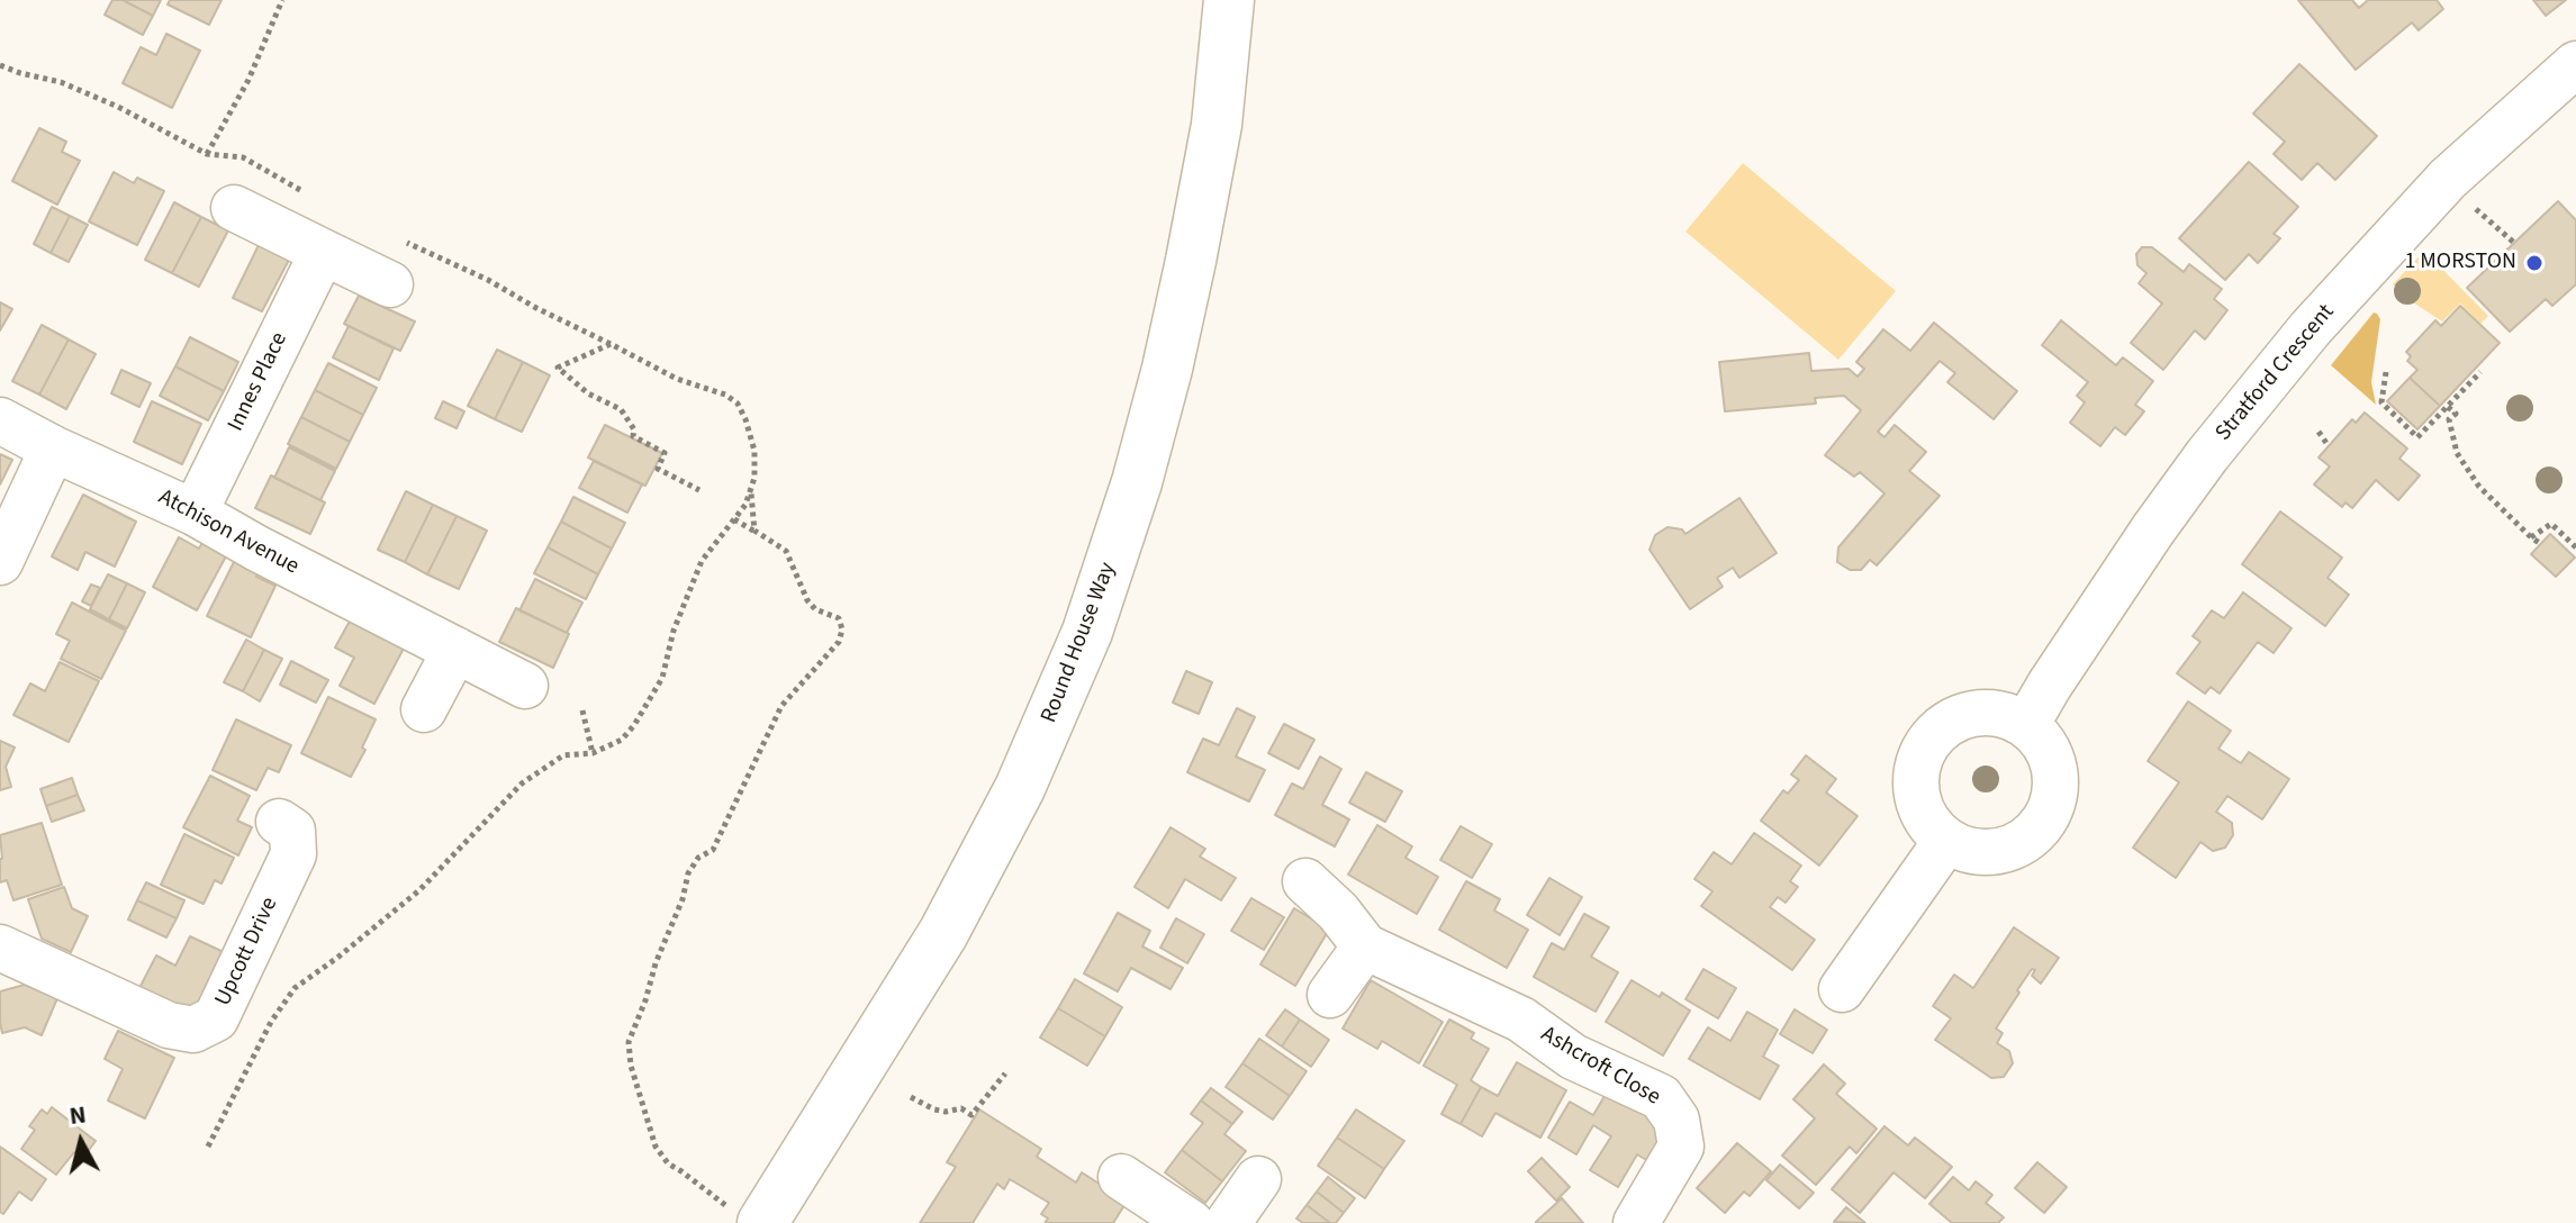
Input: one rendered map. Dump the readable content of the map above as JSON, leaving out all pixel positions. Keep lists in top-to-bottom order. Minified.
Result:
{"streets":{"street":["Stratford Crescent","Innes Place","Atchison Avenue","Round House Way","Upcott Drive","Ashcroft Close"]},"crossings":[["Innes Place","Atchison Avenue"]],"places":["1 MORSTON"],"north":"top"}
